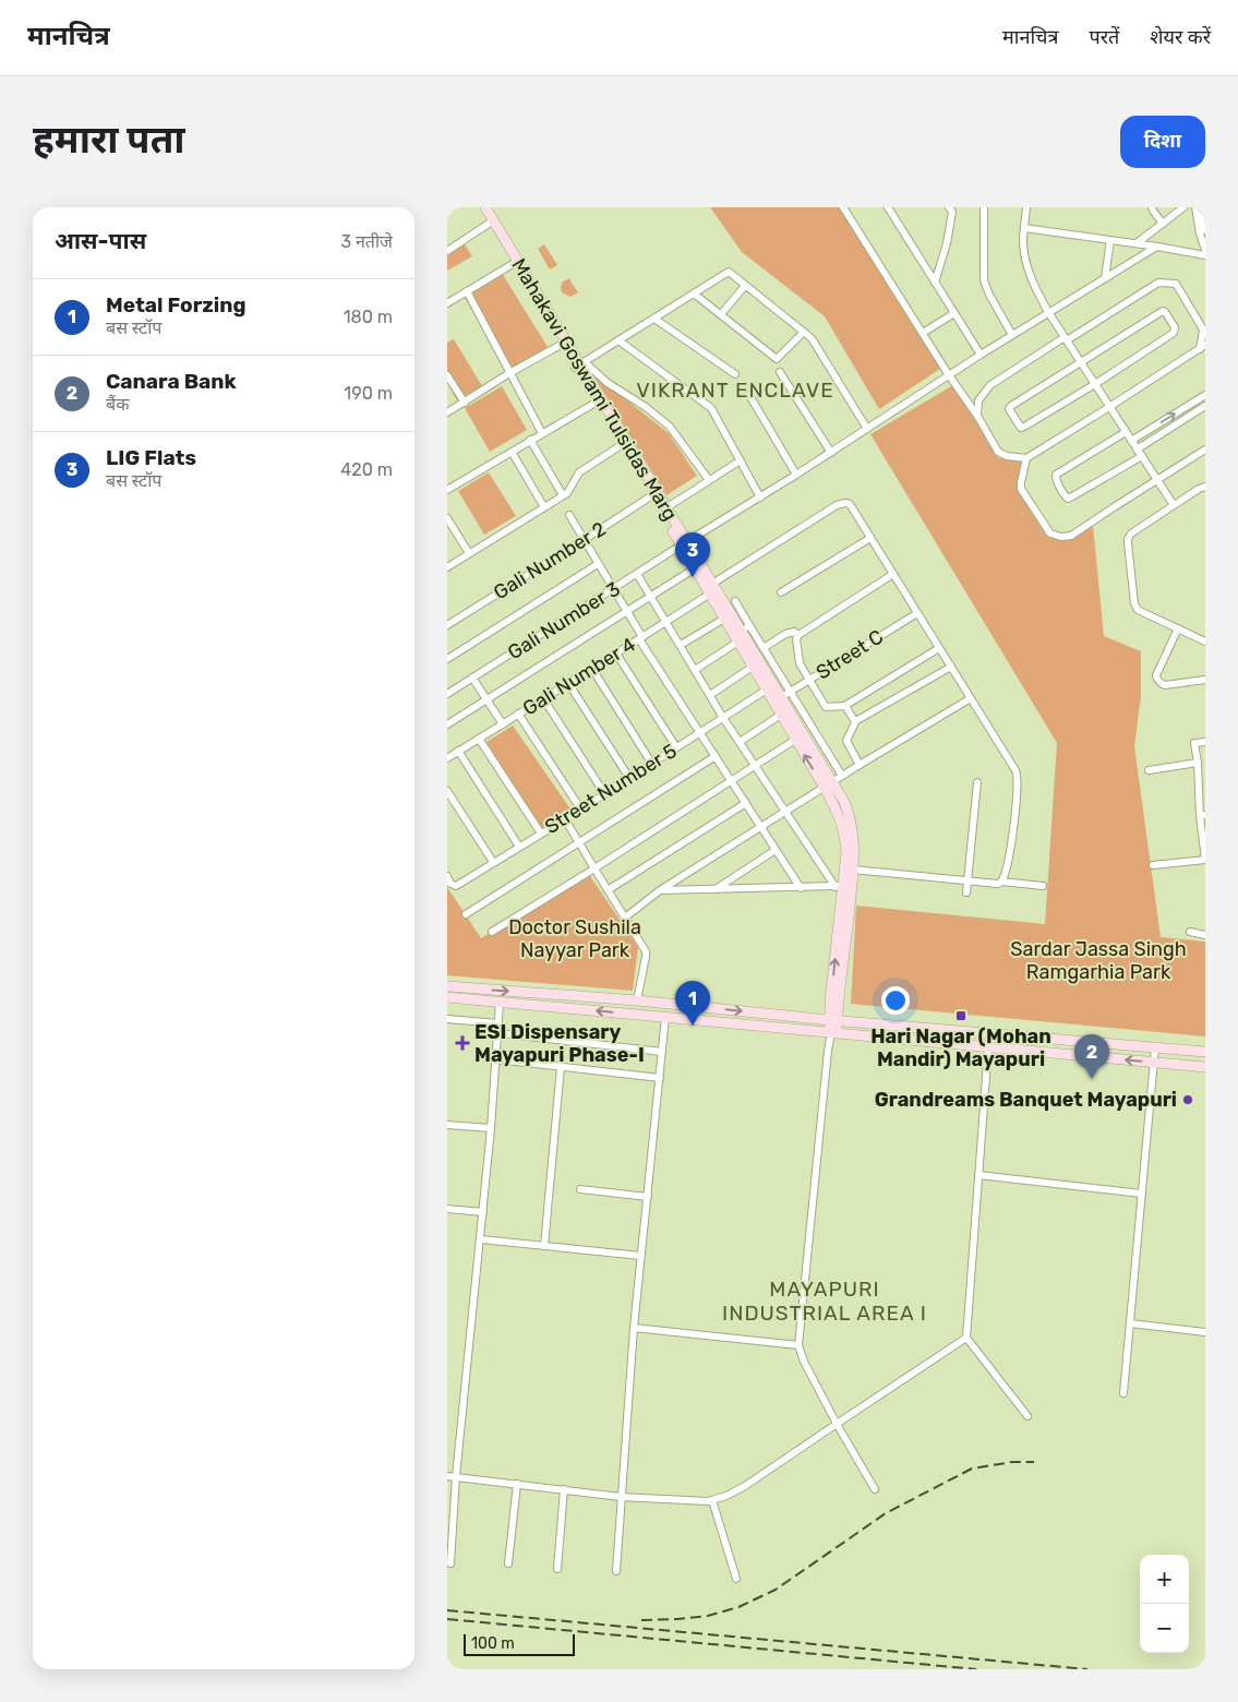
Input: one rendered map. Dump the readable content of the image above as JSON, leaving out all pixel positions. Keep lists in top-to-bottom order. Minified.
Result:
{"streets":{"street":["Mahakavi Goswami Tulsidas Marg","Gali Number 2","Gali Number 3","Street C","Gali Number 4","Street Number 5"]},"crossings":[["Mahakavi Goswami Tulsidas Marg","Gali Number 2"],["Mahakavi Goswami Tulsidas Marg","Gali Number 3"],["Mahakavi Goswami Tulsidas Marg","Street C"],["Mahakavi Goswami Tulsidas Marg","Gali Number 4"],["Mahakavi Goswami Tulsidas Marg","Street Number 5"]],"districts":["VIKRANT ENCLAVE","MAYAPURI INDUSTRIAL AREA I"],"parks":["Doctor Sushila Nayyar Park","Sardar Jassa Singh Ramgarhia Park"],"places":{"transit":["Hari Nagar (Mohan Mandir) Mayapuri"],"health":["ESI Dispensary Mayapuri Phase-I"],"other":["Grandreams Banquet Mayapuri"]},"scale_bar":"100 m","page":{"header":"मानचित्र","nav":["मानचित्र","परतें","शेयर करें"],"buttons":"दिशा","title":"हमारा पता","heading":["आस-पास","3 नतीजे"],"list":[{"mark":"1","name":"Metal Forzing","note":"बस स्टॉप","value":"180 m"},{"mark":"2","name":"Canara Bank","note":"बैंक","value":"190 m"},{"mark":"3","name":"LIG Flats","note":"बस स्टॉप","value":"420 m"}],"pins":["3","1","2"],"map_buttons":["+","−"],"scale":"100 m"}}
